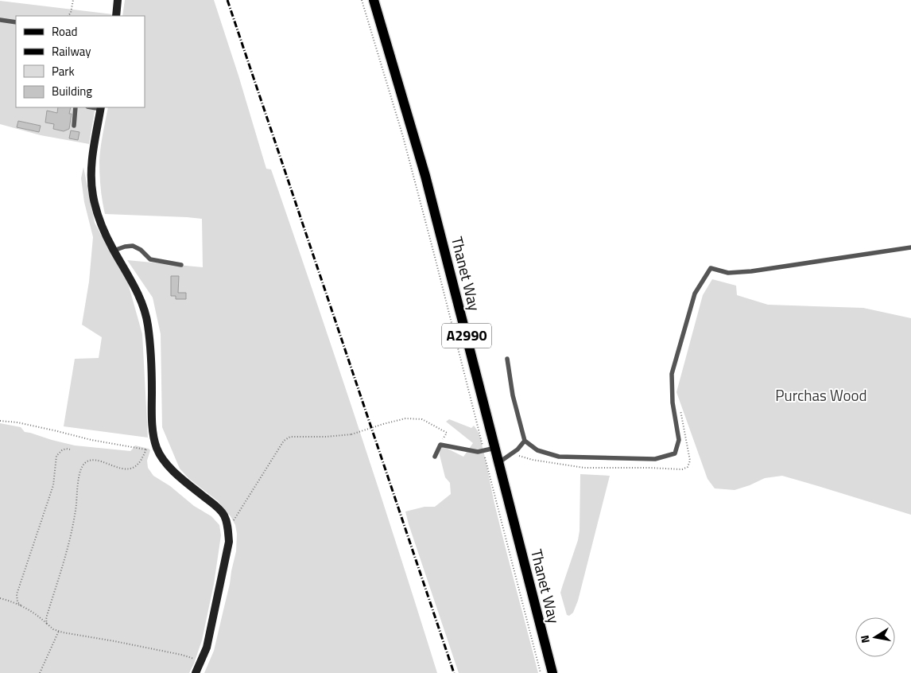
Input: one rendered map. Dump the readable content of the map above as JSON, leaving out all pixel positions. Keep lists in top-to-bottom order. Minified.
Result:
{"streets":{"main road":["Thanet Way","A2990"]},"parks":["Purchas Wood"],"legend":["Road","Railway","Park","Building"],"north":"left"}
